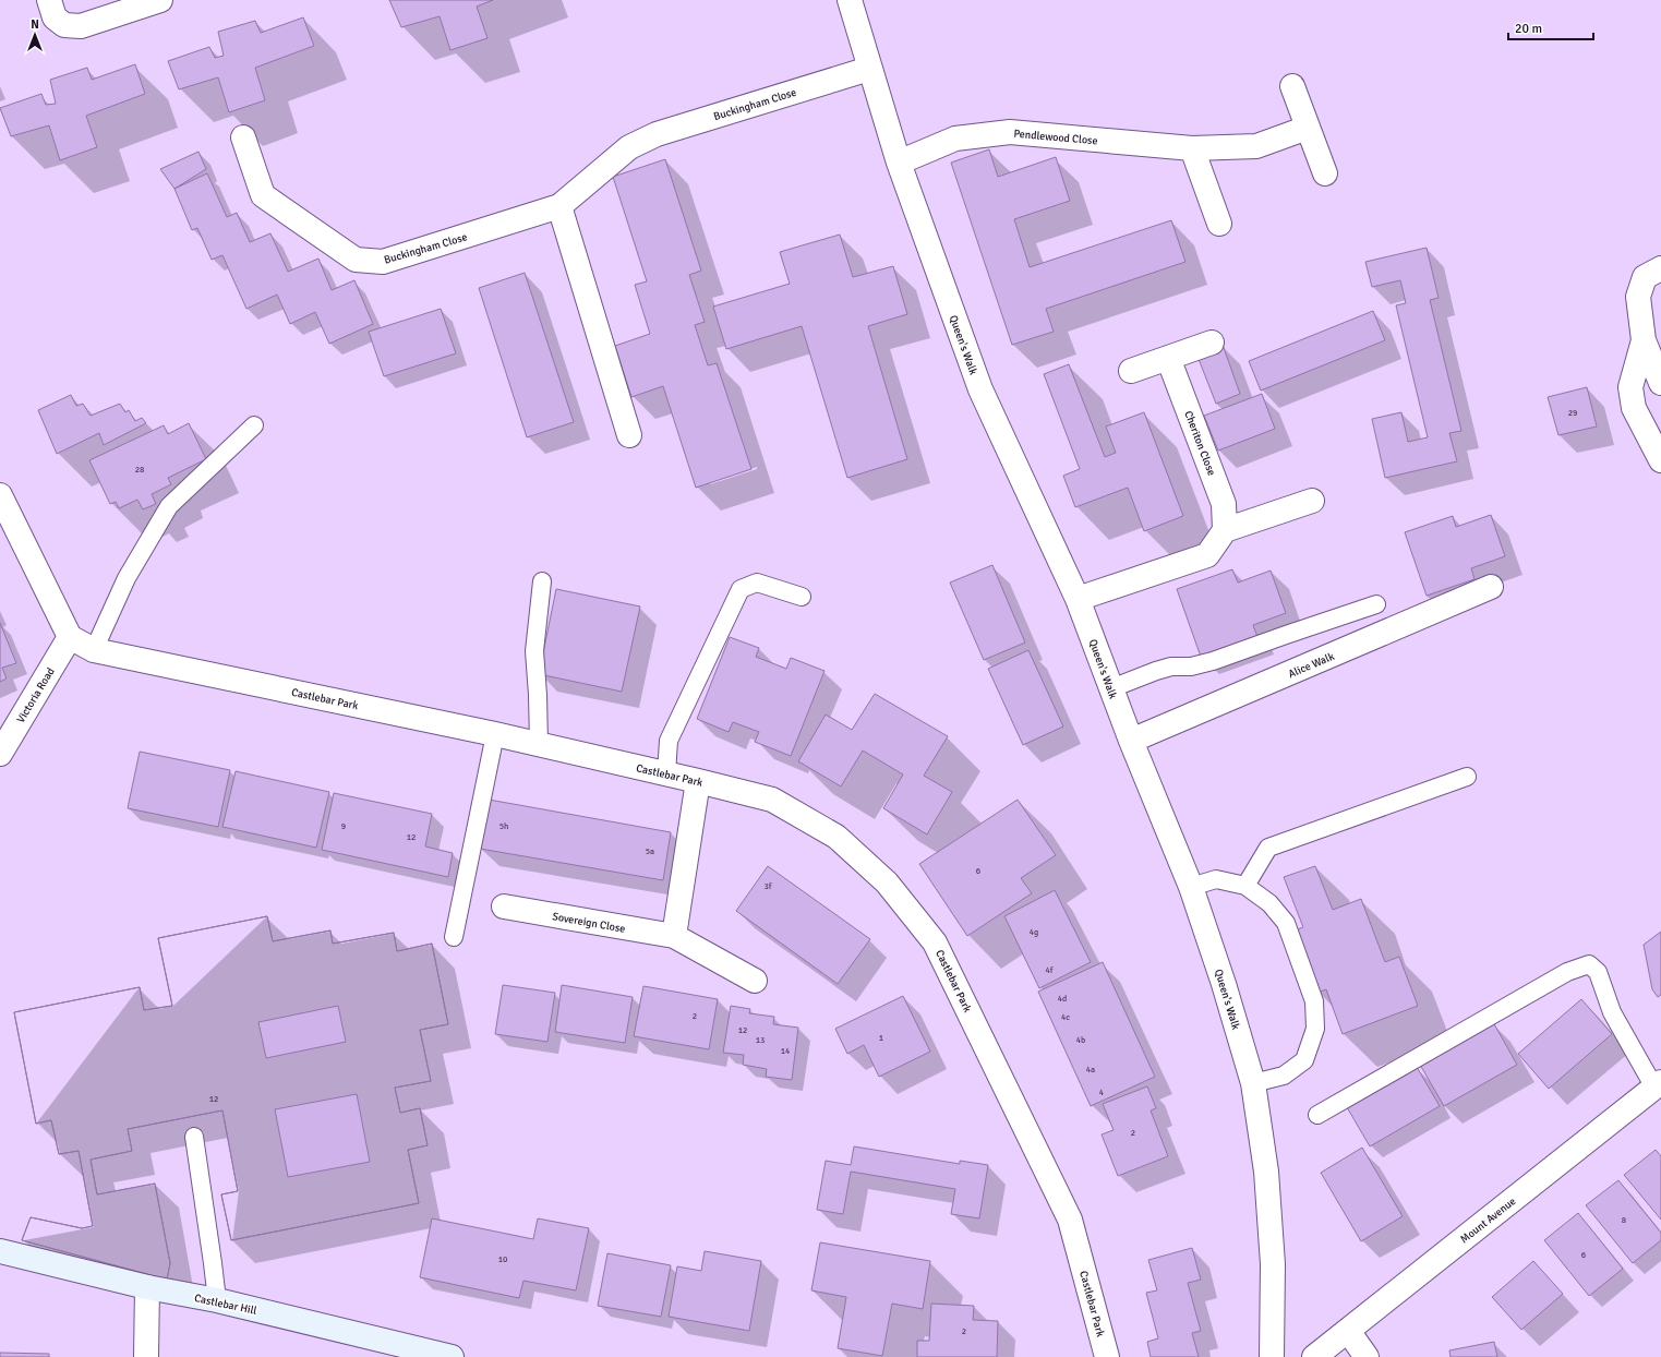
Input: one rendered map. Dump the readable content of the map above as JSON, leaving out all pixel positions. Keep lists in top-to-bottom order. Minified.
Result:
{"streets":{"main road":["Castlebar Hill"],"street":["Buckingham Close","Pendlewood Close","Queen's Walk","Cheriton Close","Alice Walk","Victoria Road","Castlebar Park","Sovereign Close","Mount Avenue"]},"crossings":[["Buckingham Close","Queen's Walk"],["Pendlewood Close","Queen's Walk"],["Queen's Walk","Alice Walk"],["Victoria Road","Castlebar Park"]],"house_numbers":["29","28","9","5h","12","5a","6","3f","4g","4f","4d","2","4c","12","1","13","4b","14","4a","4","12","2","8","6","10","2"],"scale_bar":"20 m","north":"top"}
